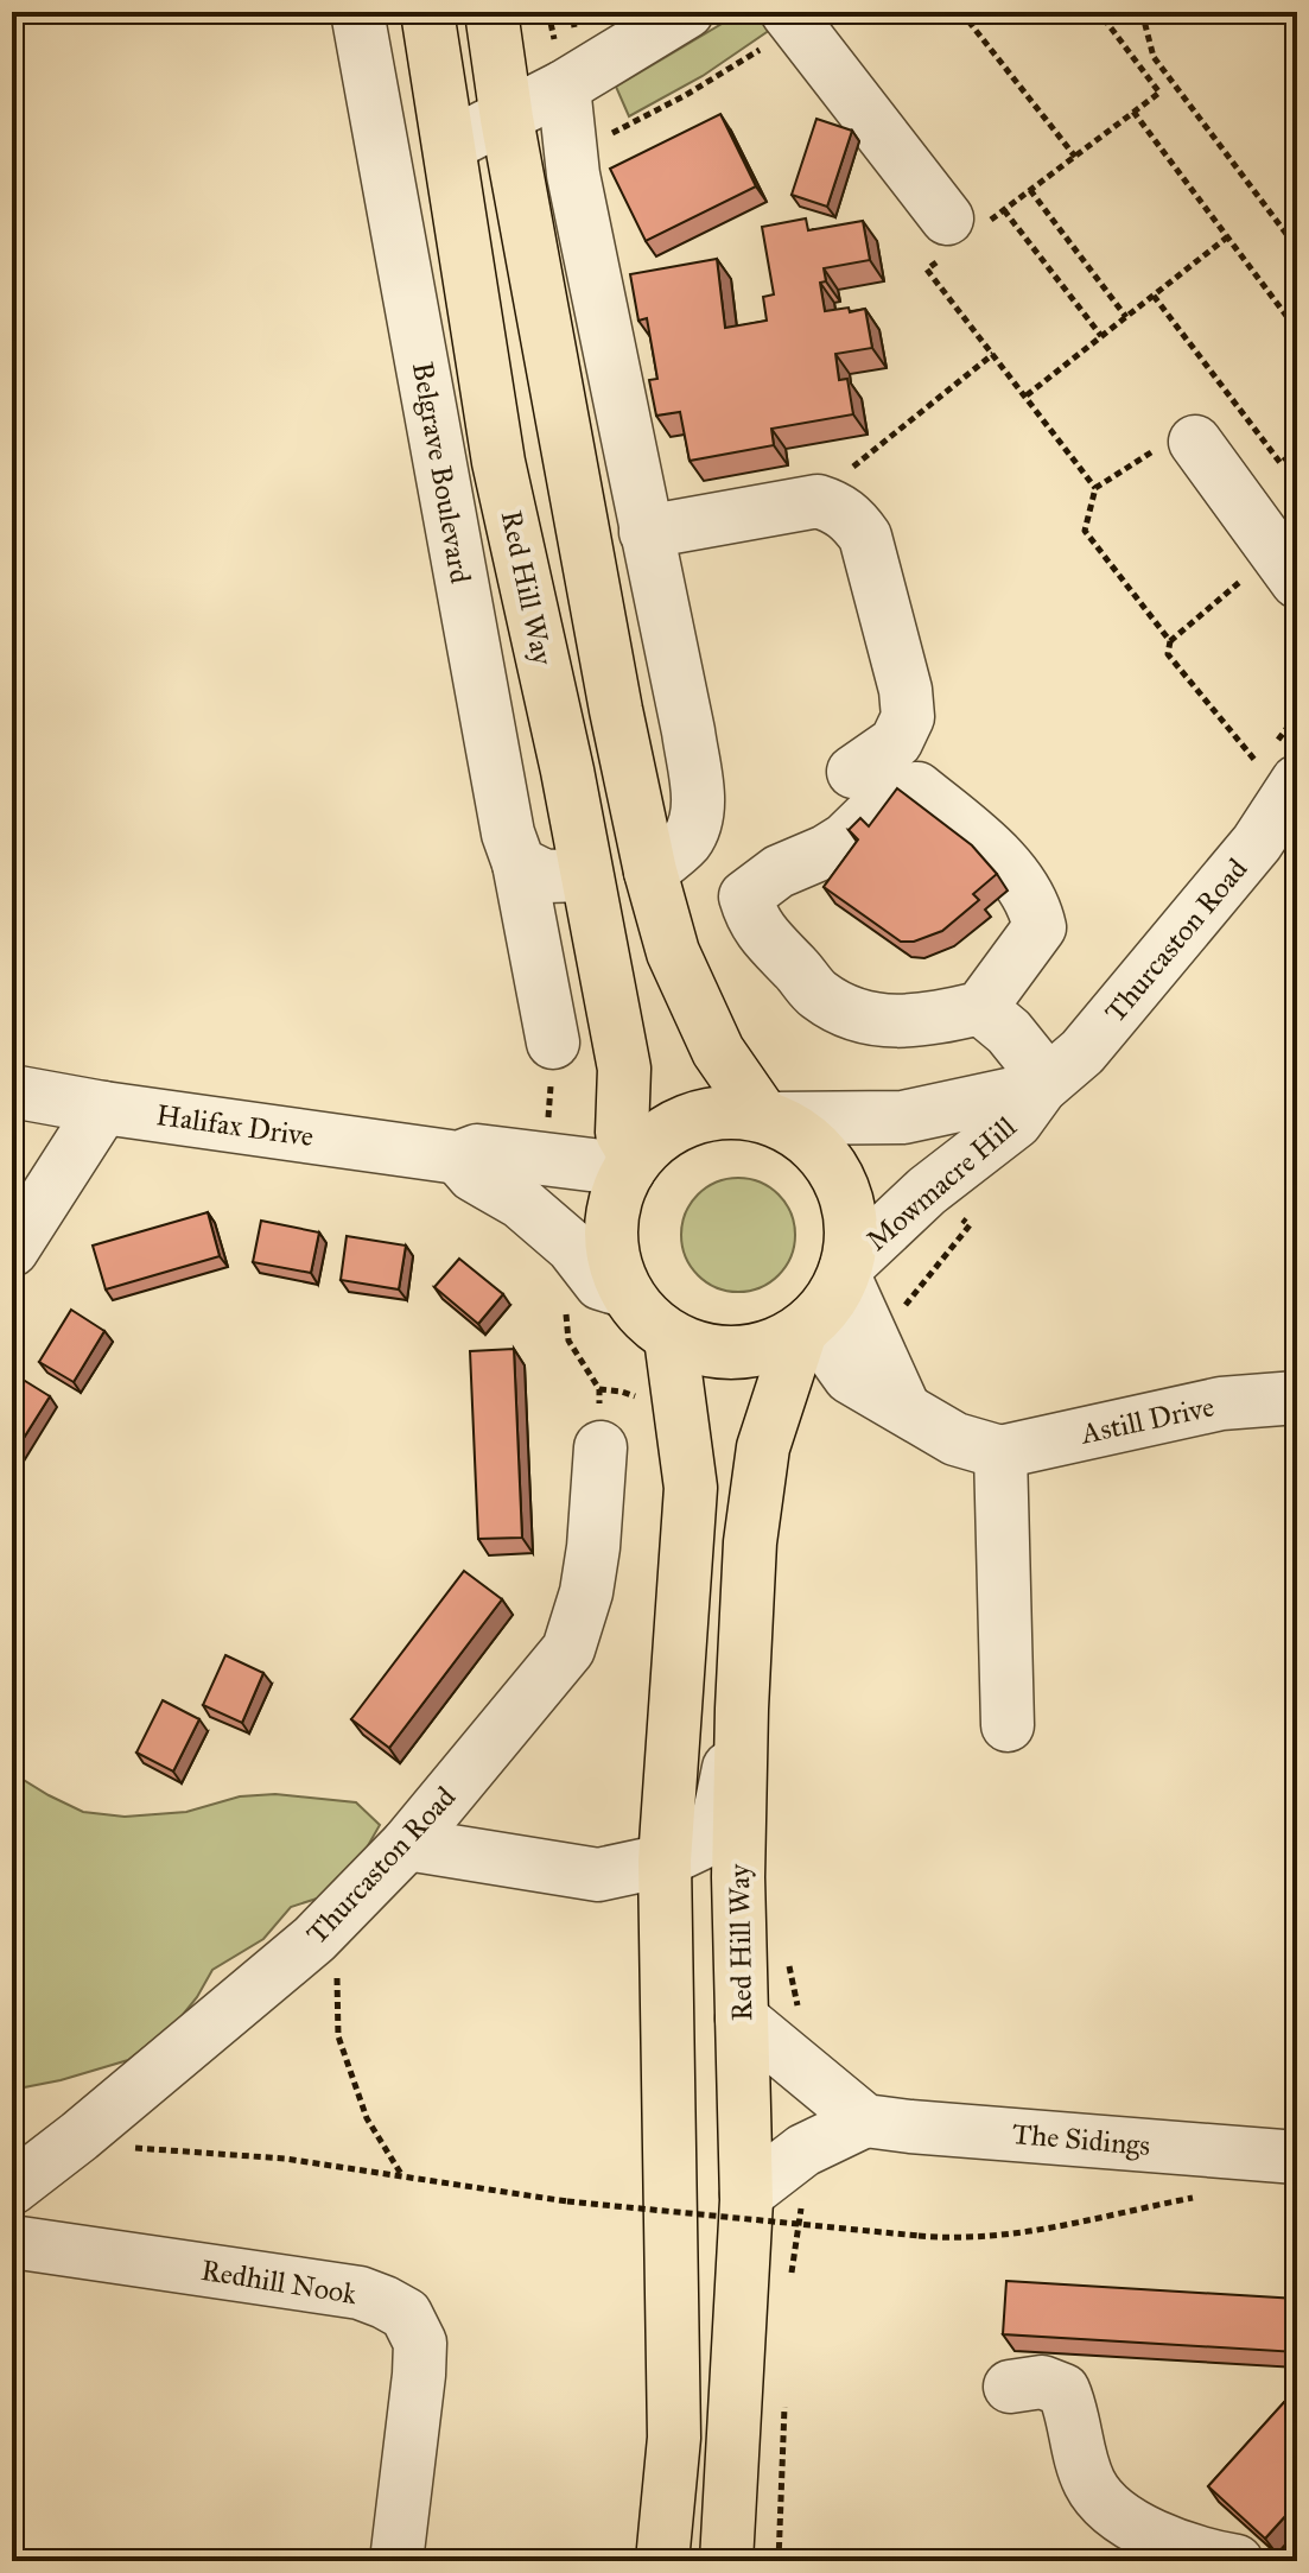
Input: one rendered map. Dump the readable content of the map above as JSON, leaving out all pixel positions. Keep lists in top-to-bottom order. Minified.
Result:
{"streets":{"highway":["Red Hill Way"],"street":["Belgrave Boulevard","Thurcaston Road","Halifax Drive","Mowmacre Hill","Astill Drive","The Sidings","Redhill Nook"]},"crossings":[["Red Hill Way","Halifax Drive"],["Red Hill Way","Mowmacre Hill"],["Red Hill Way","Astill Drive"],["Thurcaston Road","Mowmacre Hill"],["Halifax Drive","Mowmacre Hill"],["Halifax Drive","Astill Drive"],["Mowmacre Hill","Astill Drive"]]}
